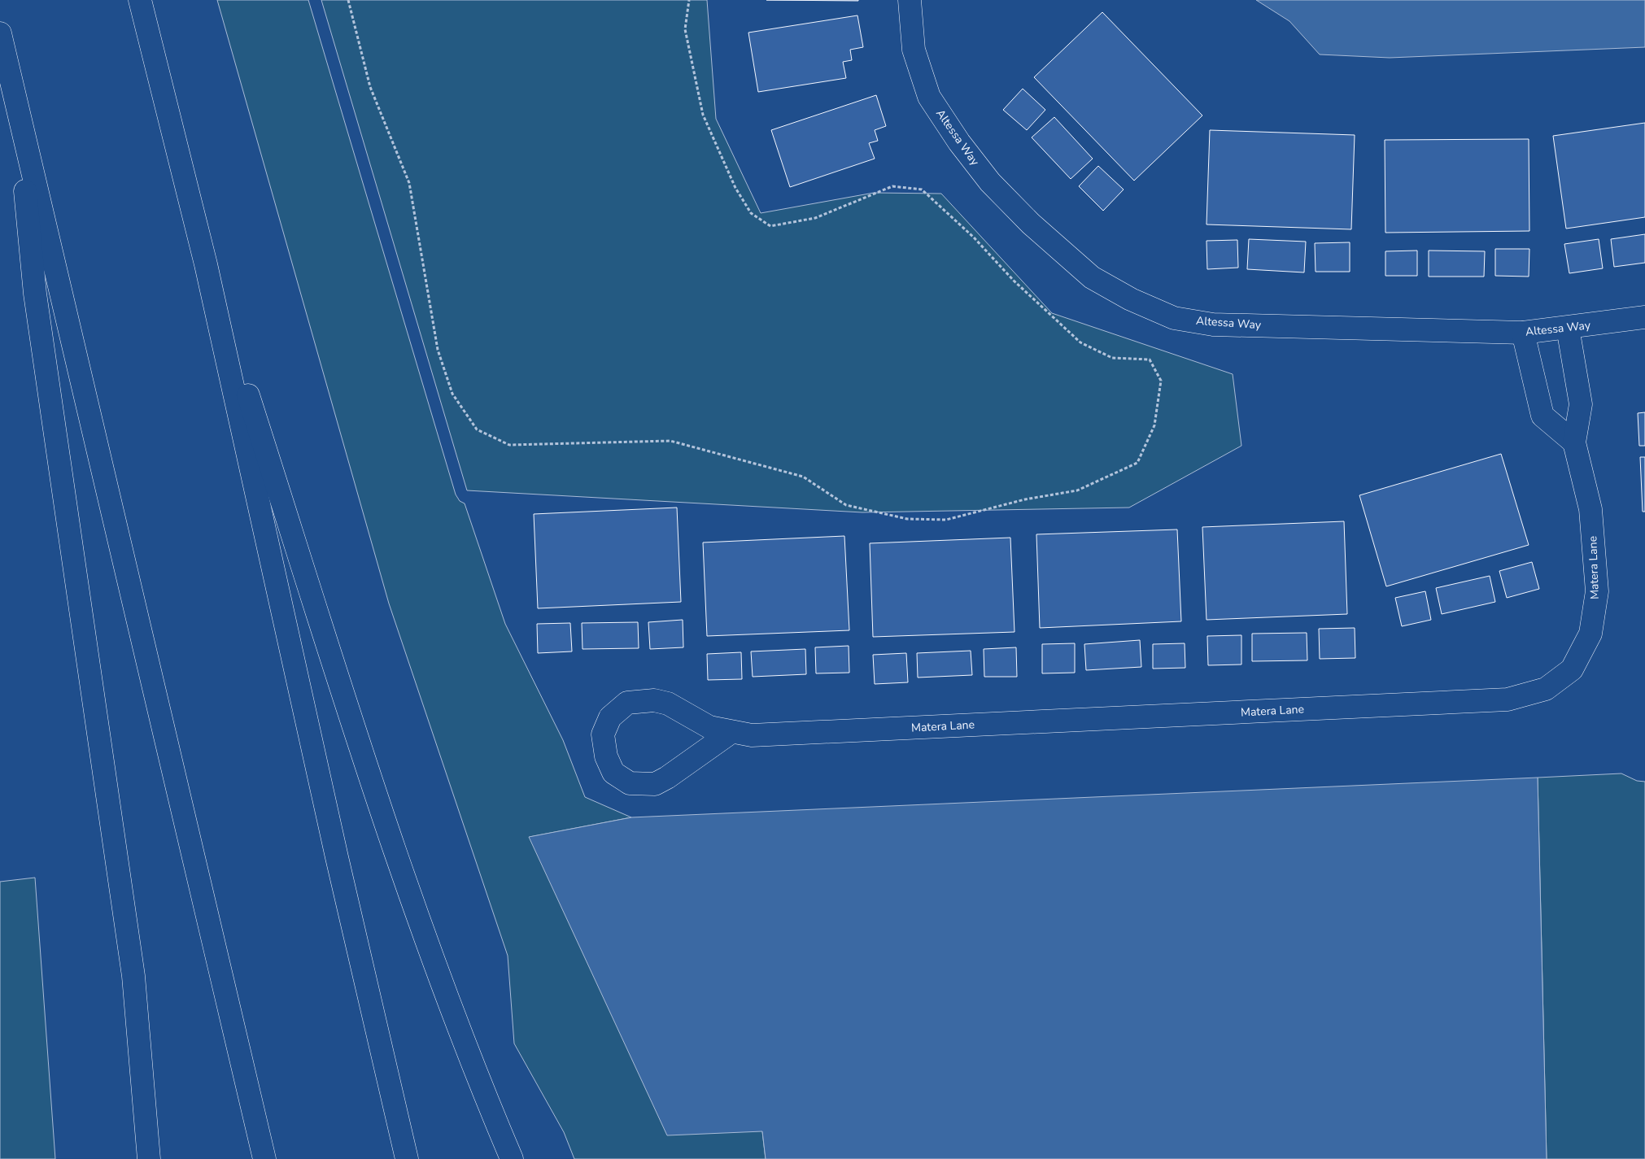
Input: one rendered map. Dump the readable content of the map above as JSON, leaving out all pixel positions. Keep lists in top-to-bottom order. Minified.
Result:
{"streets":{"main road":["Altessa Way","Matera Lane"]},"crossings":[["Altessa Way","Matera Lane"]]}
